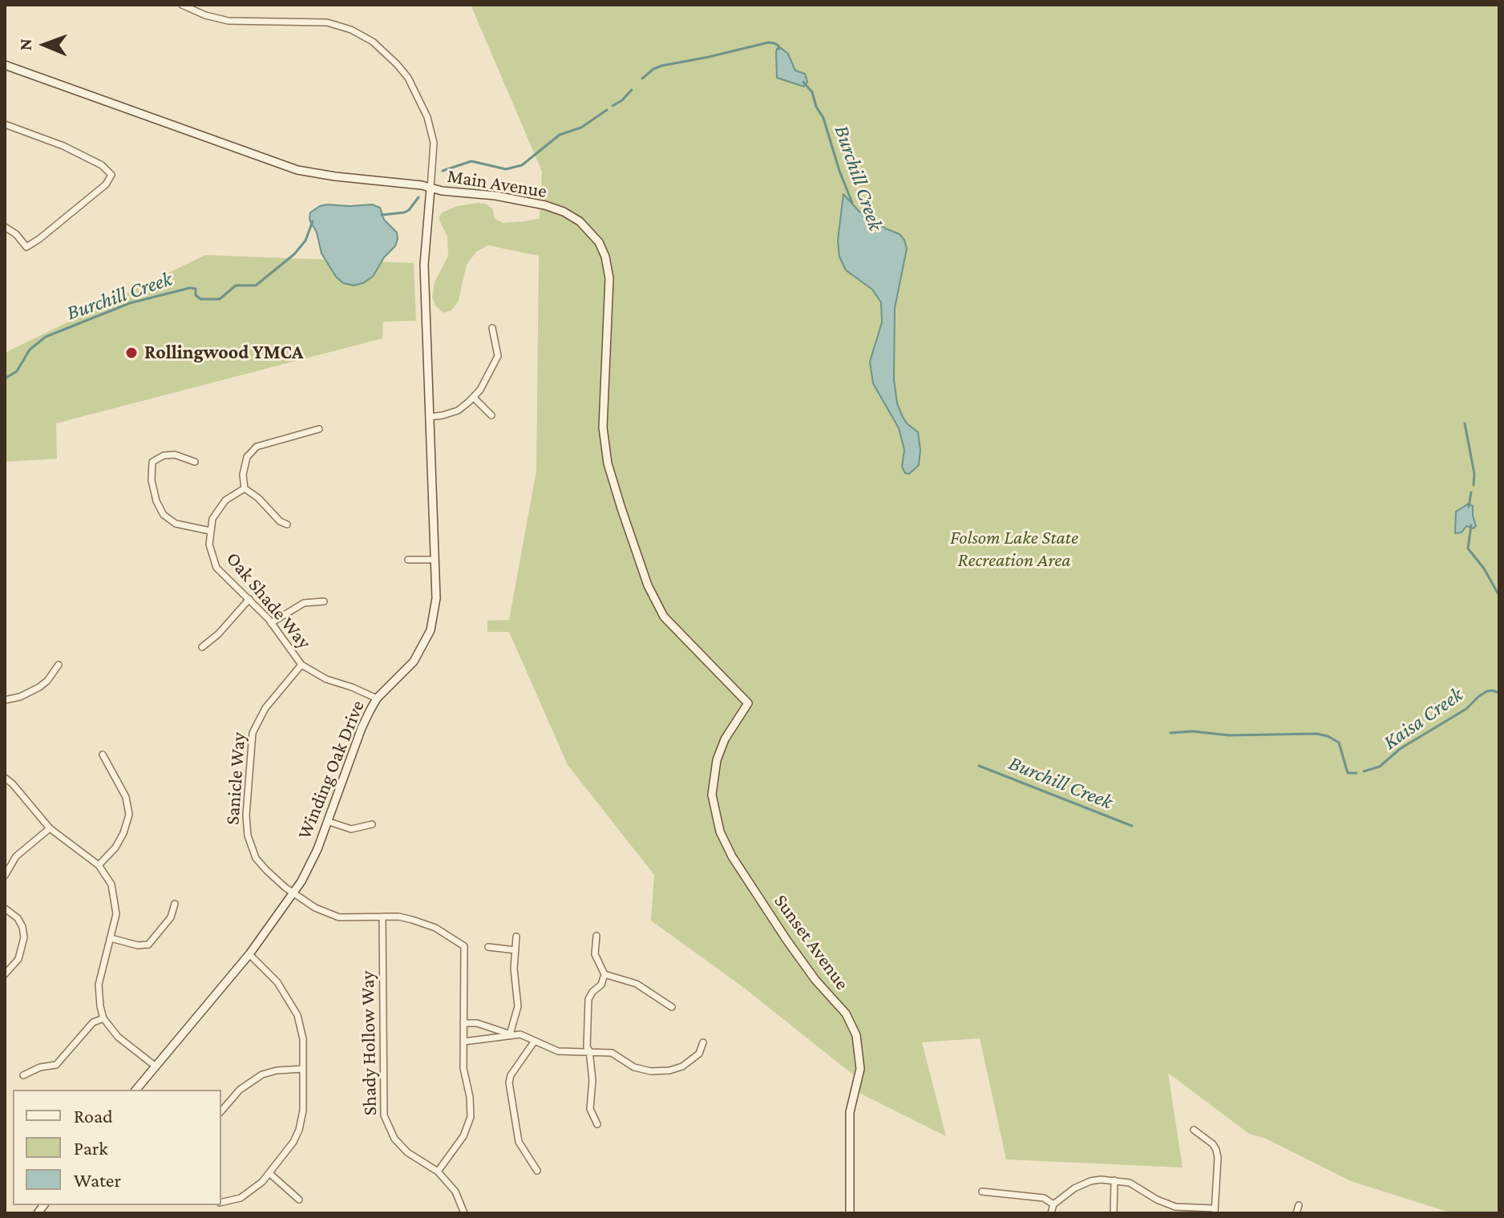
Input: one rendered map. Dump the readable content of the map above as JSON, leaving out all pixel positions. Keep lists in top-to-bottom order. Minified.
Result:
{"streets":{"street":["Main Avenue","Oak Shade Way","Winding Oak Drive","Sanicle Way","Sunset Avenue","Shady Hollow Way"]},"crossings":[["Main Avenue","Winding Oak Drive"],["Main Avenue","Sunset Avenue"],["Oak Shade Way","Winding Oak Drive"],["Oak Shade Way","Sanicle Way"],["Winding Oak Drive","Sanicle Way"],["Sanicle Way","Shady Hollow Way"]],"water":["Burchill Creek","Kaisa Creek"],"parks":["Folsom Lake State Recreation Area"],"places":["Rollingwood YMCA"],"legend":["Road","Park","Water"],"north":"left"}
